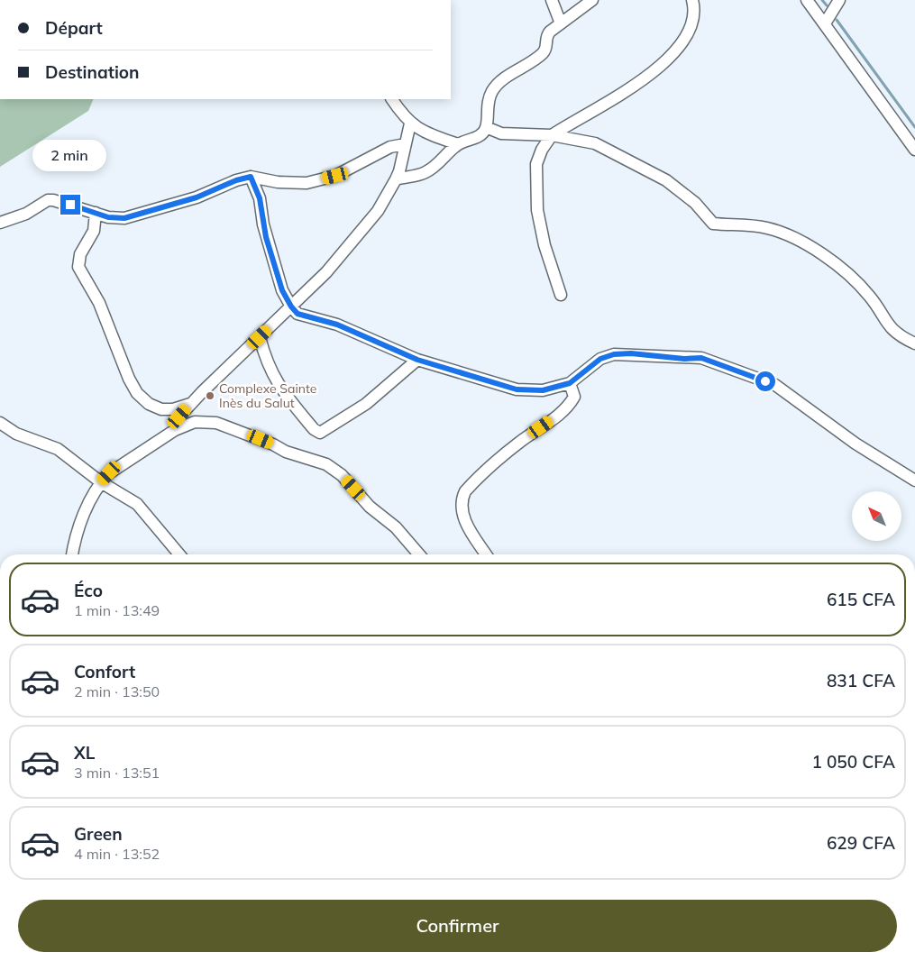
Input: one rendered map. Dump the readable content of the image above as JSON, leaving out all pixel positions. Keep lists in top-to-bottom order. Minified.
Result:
{"places":["Complexe Sainte Inès du Salut"],"north":"top left","page":{"banner":["Départ","Destination"],"bubble":"2 min","list":[{"name":"Éco","note":"1 min · 13:49","value":"615 CFA"},{"name":"Confort","note":"2 min · 13:50","value":"831 CFA"},{"name":"XL","note":"3 min · 13:51","value":"1 050 CFA"},{"name":"Green","note":"4 min · 13:52","value":"629 CFA"}],"buttons":"Confirmer"}}
